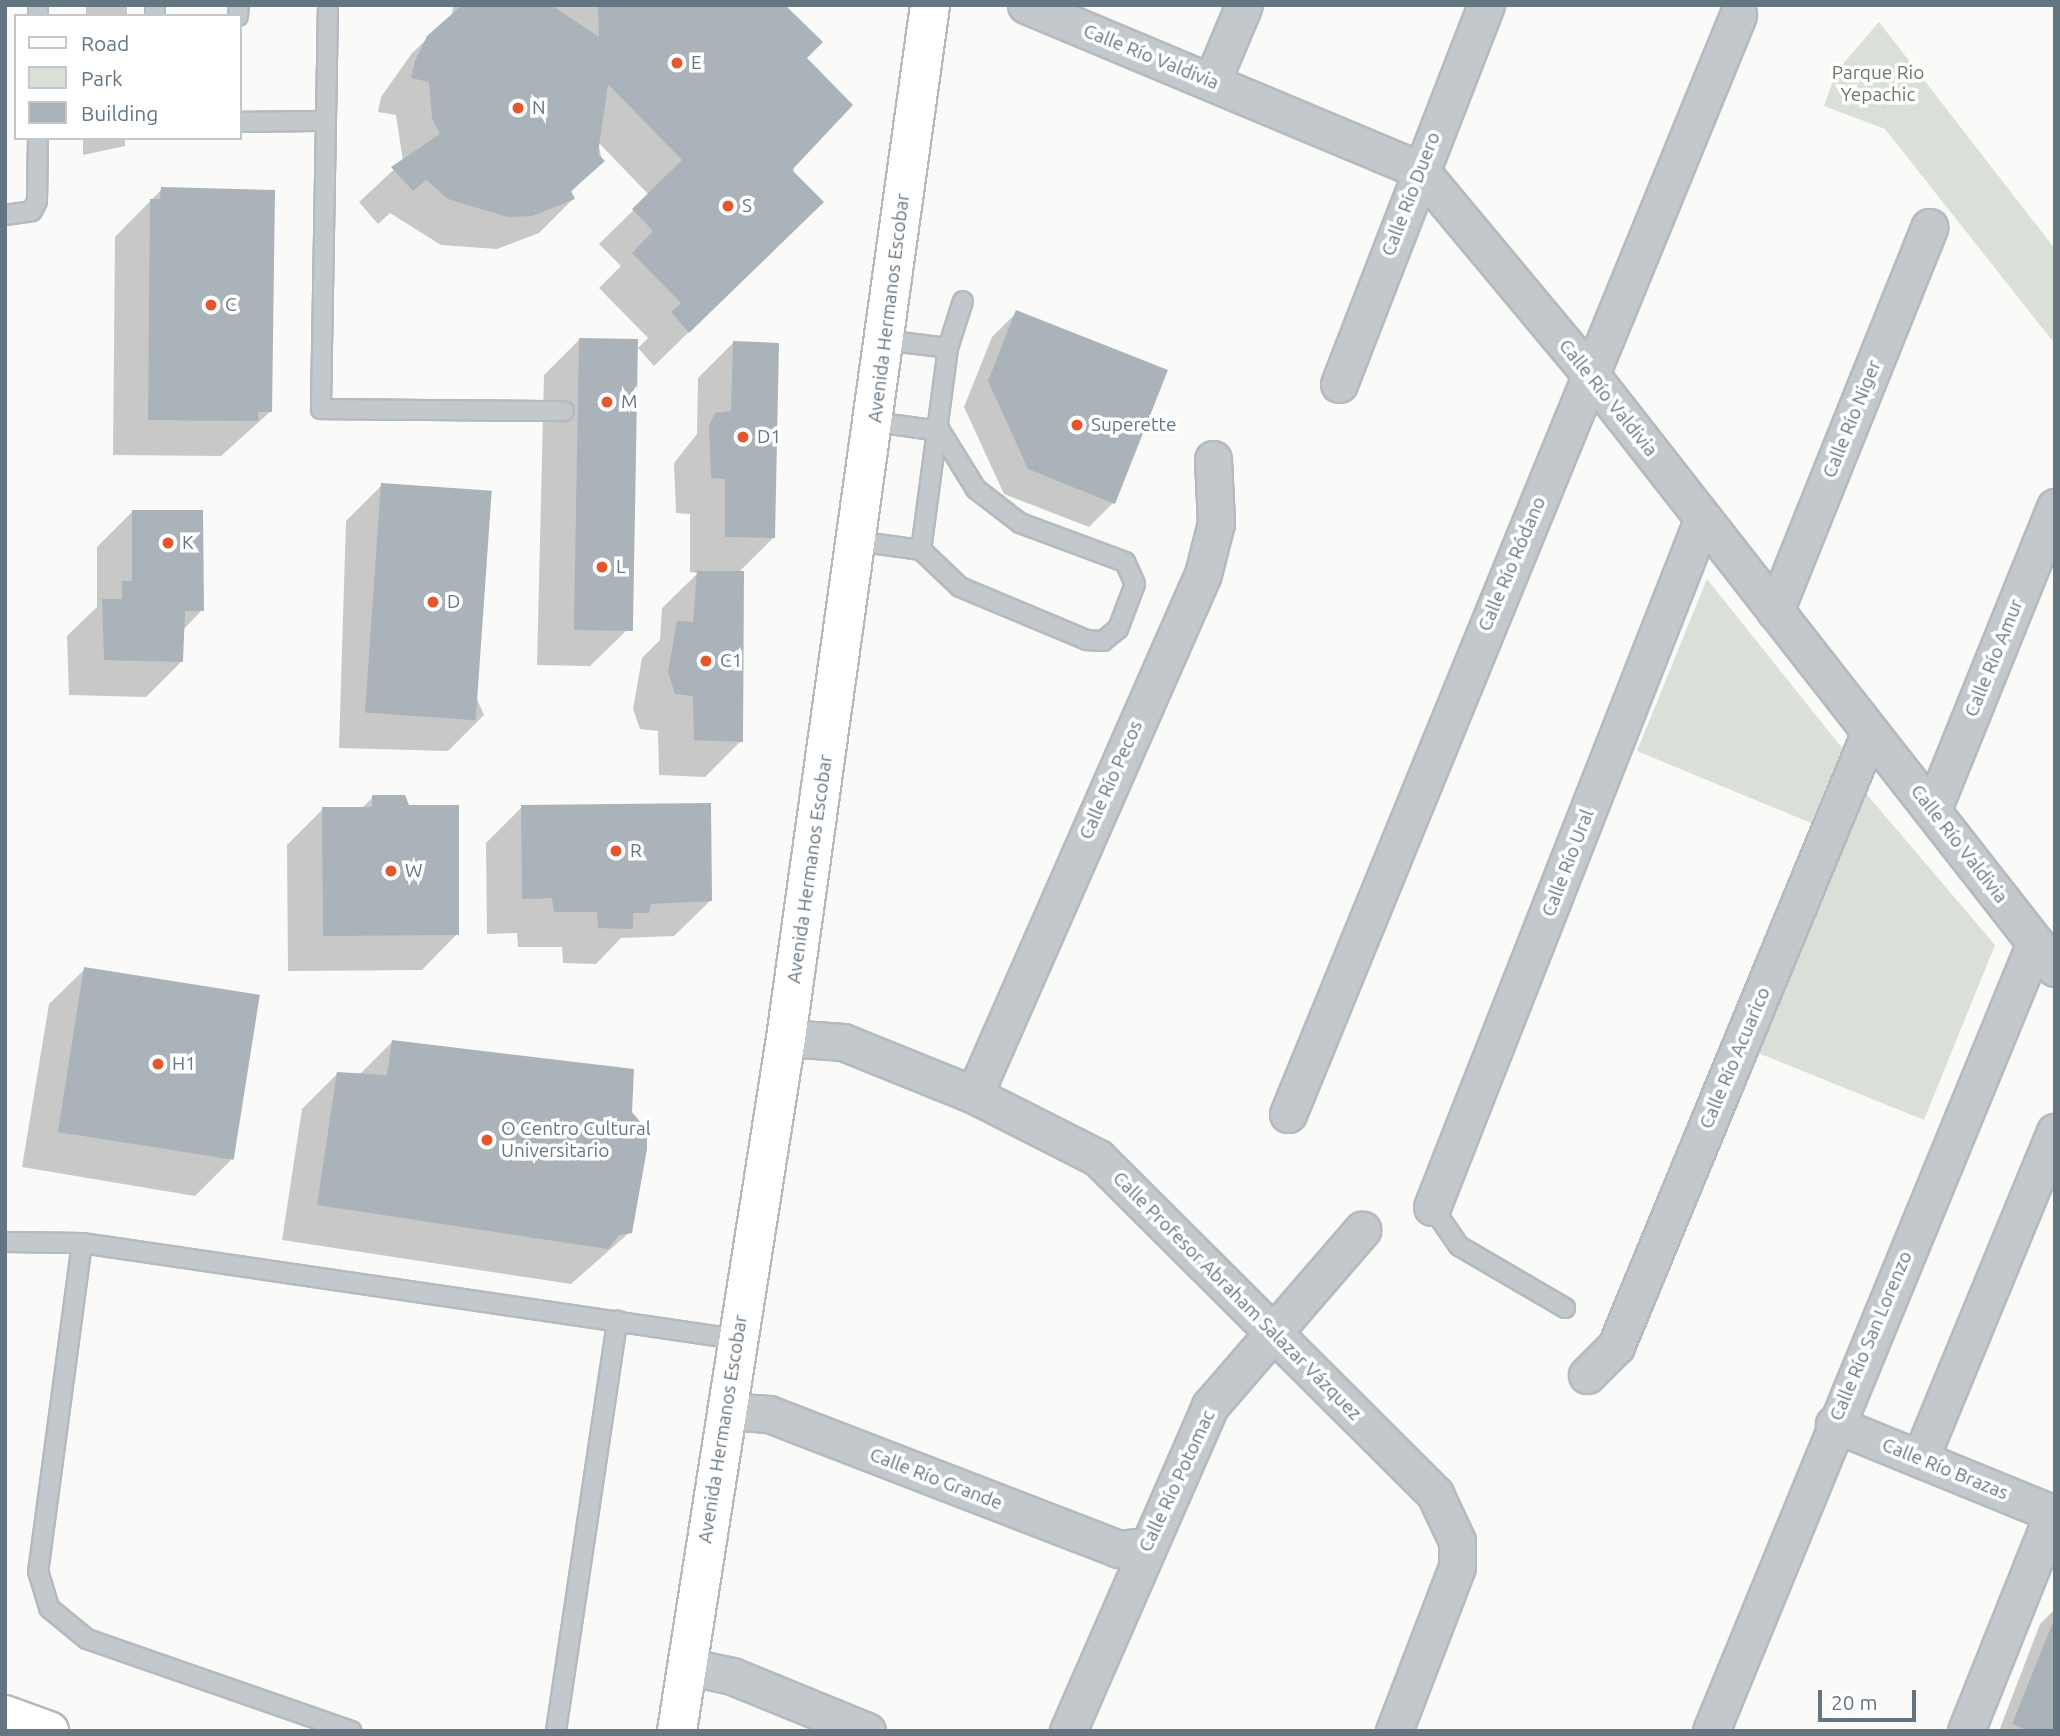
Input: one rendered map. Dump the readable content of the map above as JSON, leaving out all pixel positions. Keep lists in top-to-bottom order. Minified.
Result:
{"streets":{"main road":["Avenida Hermanos Escobar"],"street":["Calle Río Valdivia","Calle Río Duero","Calle Río Niger","Calle Río Ródano","Calle Río Amur","Calle Río Pecos","Calle Río Ural","Calle Río Acuarico","Calle Profesor Abraham Salazar Vázquez","Calle Río San Lorenzo","Calle Río Brazas","Calle Río Grande","Calle Río Potomac"]},"crossings":[["Calle Río Valdivia","Calle Río Duero"],["Calle Río Valdivia","Calle Río Niger"],["Calle Río Valdivia","Calle Río Ródano"],["Calle Río Valdivia","Calle Río Amur"],["Calle Río Valdivia","Calle Río Ural"],["Calle Río Valdivia","Calle Río Acuarico"],["Calle Río Valdivia","Calle Río San Lorenzo"],["Avenida Hermanos Escobar","Calle Profesor Abraham Salazar Vázquez"],["Avenida Hermanos Escobar","Calle Río Grande"],["Calle Río Pecos","Calle Profesor Abraham Salazar Vázquez"],["Calle Profesor Abraham Salazar Vázquez","Calle Río Potomac"],["Calle Río San Lorenzo","Calle Río Brazas"],["Calle Río Grande","Calle Río Potomac"]],"parks":["Parque Rio Yepachic"],"places":["E","N","S","C","M","Superette","D1","K","L","D","C1","R","W","H1","O Centro Cultural Universitario"],"legend":["Road","Park","Building"],"scale_bar":"20 m"}
